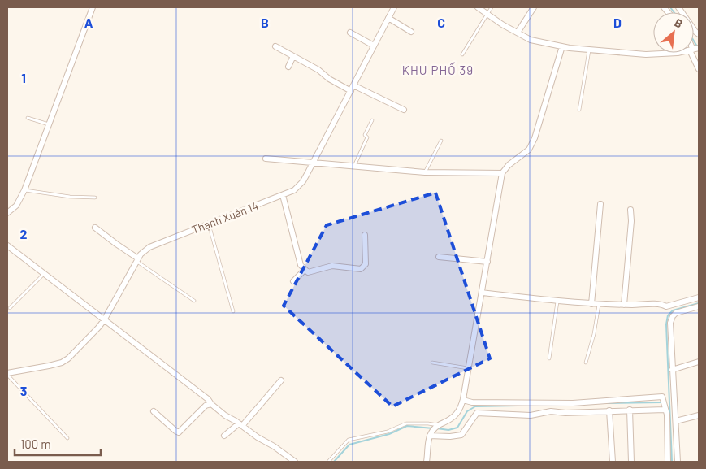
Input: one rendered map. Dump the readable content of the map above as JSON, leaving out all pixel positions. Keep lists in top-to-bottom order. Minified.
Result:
{"streets":{"street":["Thạnh Xuân 14"]},"districts":["KHU PHỐ 39"],"scale_bar":"100 m","north":"top right","grid":{"columns":["A","B","C","D"],"rows":["1","2","3"]}}
